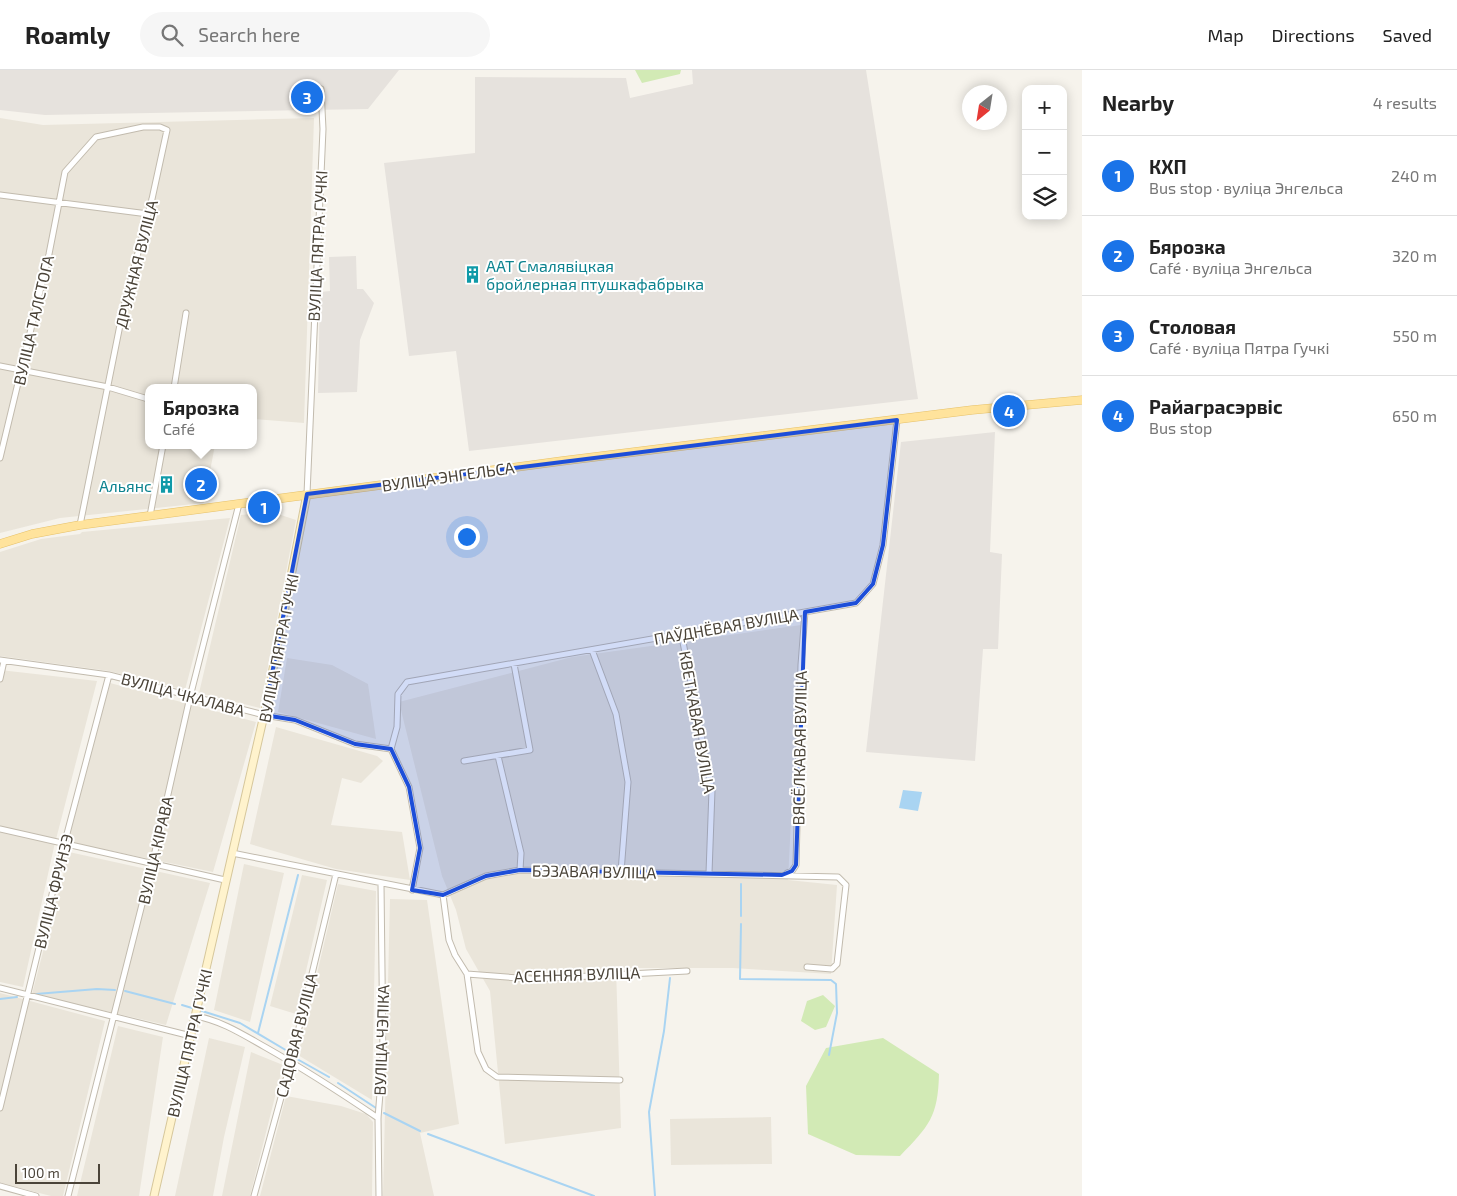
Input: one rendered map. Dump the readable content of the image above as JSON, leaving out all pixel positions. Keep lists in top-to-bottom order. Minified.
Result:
{"streets":{"main road":["ВУЛІЦА ЭНГЕЛЬСА"],"street":["ВУЛІЦА ПЯТРА ГУЧКІ","ДРУЖНАЯ ВУЛІЦА","ВУЛІЦА ТАЛСТОГА","ПАЎДНЁВАЯ ВУЛІЦА","ВУЛІЦА ЧКАЛАВА","КВЕТКАВАЯ ВУЛІЦА","ВЯСЁЛКАВАЯ ВУЛІЦА","ВУЛІЦА КІРАВА","БЭЗАВАЯ ВУЛІЦА","ВУЛІЦА ФРУНЗЭ","АСЕННЯЯ ВУЛІЦА","САДОВАЯ ВУЛІЦА","ВУЛІЦА ЧЭПІКА"]},"crossings":[["ВУЛІЦА ПЯТРА ГУЧКІ","ВУЛІЦА ЭНГЕЛЬСА"],["ВУЛІЦА ПЯТРА ГУЧКІ","ВУЛІЦА ЧКАЛАВА"],["ДРУЖНАЯ ВУЛІЦА","ВУЛІЦА ТАЛСТОГА"],["ДРУЖНАЯ ВУЛІЦА","ВУЛІЦА ЭНГЕЛЬСА"],["ВУЛІЦА ЭНГЕЛЬСА","ПАЎДНЁВАЯ ВУЛІЦА"],["ВУЛІЦА ЭНГЕЛЬСА","ВУЛІЦА КІРАВА"],["ПАЎДНЁВАЯ ВУЛІЦА","ВУЛІЦА ЧКАЛАВА"],["ПАЎДНЁВАЯ ВУЛІЦА","КВЕТКАВАЯ ВУЛІЦА"],["ПАЎДНЁВАЯ ВУЛІЦА","ВЯСЁЛКАВАЯ ВУЛІЦА"],["ВУЛІЦА ЧКАЛАВА","ВУЛІЦА КІРАВА"],["ВУЛІЦА ЧКАЛАВА","ВУЛІЦА ФРУНЗЭ"],["КВЕТКАВАЯ ВУЛІЦА","БЭЗАВАЯ ВУЛІЦА"],["ВЯСЁЛКАВАЯ ВУЛІЦА","БЭЗАВАЯ ВУЛІЦА"]],"places":{"building":["ААТ Смалявіцкая бройлерная птушкафабрыка","Альянс"]},"scale_bar":"100 m","north":"bottom left","page":{"header":"Roamly","search":"Search here","nav":["Map","Directions","Saved"],"heading":["Nearby","4 results"],"pins":["3","4","2","1"],"map_buttons":["+","−"],"list":[{"mark":"1","name":"КХП","note":"Bus stop · вуліца Энгельса","value":"240 m"},{"mark":"2","name":"Бярозка","note":"Café · вуліца Энгельса","value":"320 m"},{"mark":"3","name":"Столовая","note":"Café · вуліца Пятра Гучкі","value":"550 m"},{"mark":"4","name":"Райаграсэрвіс","note":"Bus stop","value":"650 m"}],"popup":["Бярозка","Café"],"scale":"100 m"}}
